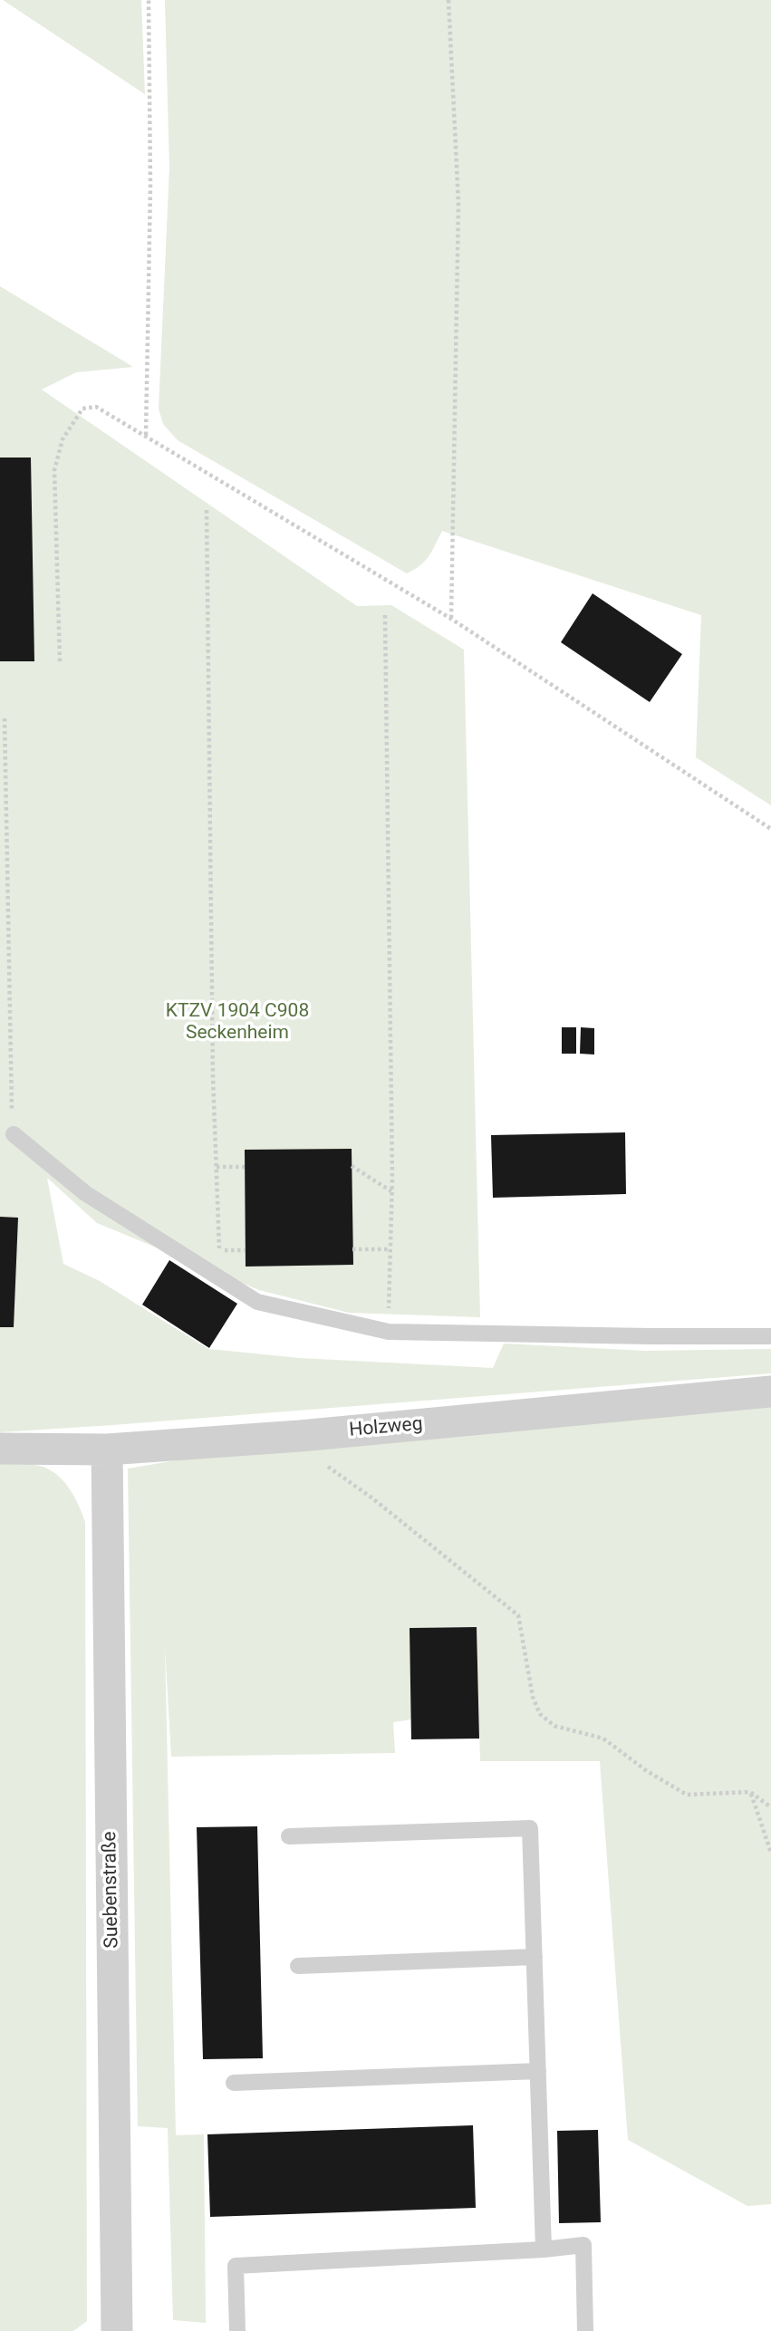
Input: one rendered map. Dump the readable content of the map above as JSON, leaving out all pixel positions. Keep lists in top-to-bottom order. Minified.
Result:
{"streets":{"street":["Holzweg","Suebenstraße"]},"crossings":[["Holzweg","Suebenstraße"]],"parks":["KTZV 1904 C908 Seckenheim"]}
